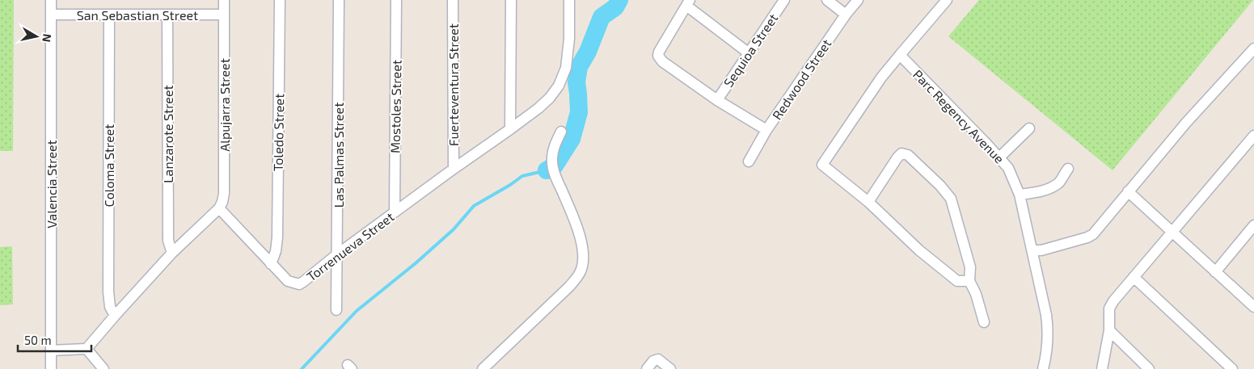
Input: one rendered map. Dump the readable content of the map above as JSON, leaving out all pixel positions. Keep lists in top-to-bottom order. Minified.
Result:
{"streets":{"street":["San Sebastian Street","Sequioa Street","Redwood Street","Fuerteventura Street","Alpujarra Street","Mostoles Street","Parc Regency Avenue","Toledo Street","Lanzarote Street","Las Palmas Street","Coloma Street","Valencia Street","Torrenueva Street"]},"crossings":[["San Sebastian Street","Alpujarra Street"],["San Sebastian Street","Lanzarote Street"],["San Sebastian Street","Coloma Street"],["San Sebastian Street","Valencia Street"],["Fuerteventura Street","Torrenueva Street"],["Alpujarra Street","Torrenueva Street"],["Mostoles Street","Torrenueva Street"],["Toledo Street","Torrenueva Street"],["Las Palmas Street","Torrenueva Street"]],"scale_bar":"50 m","north":"right"}
